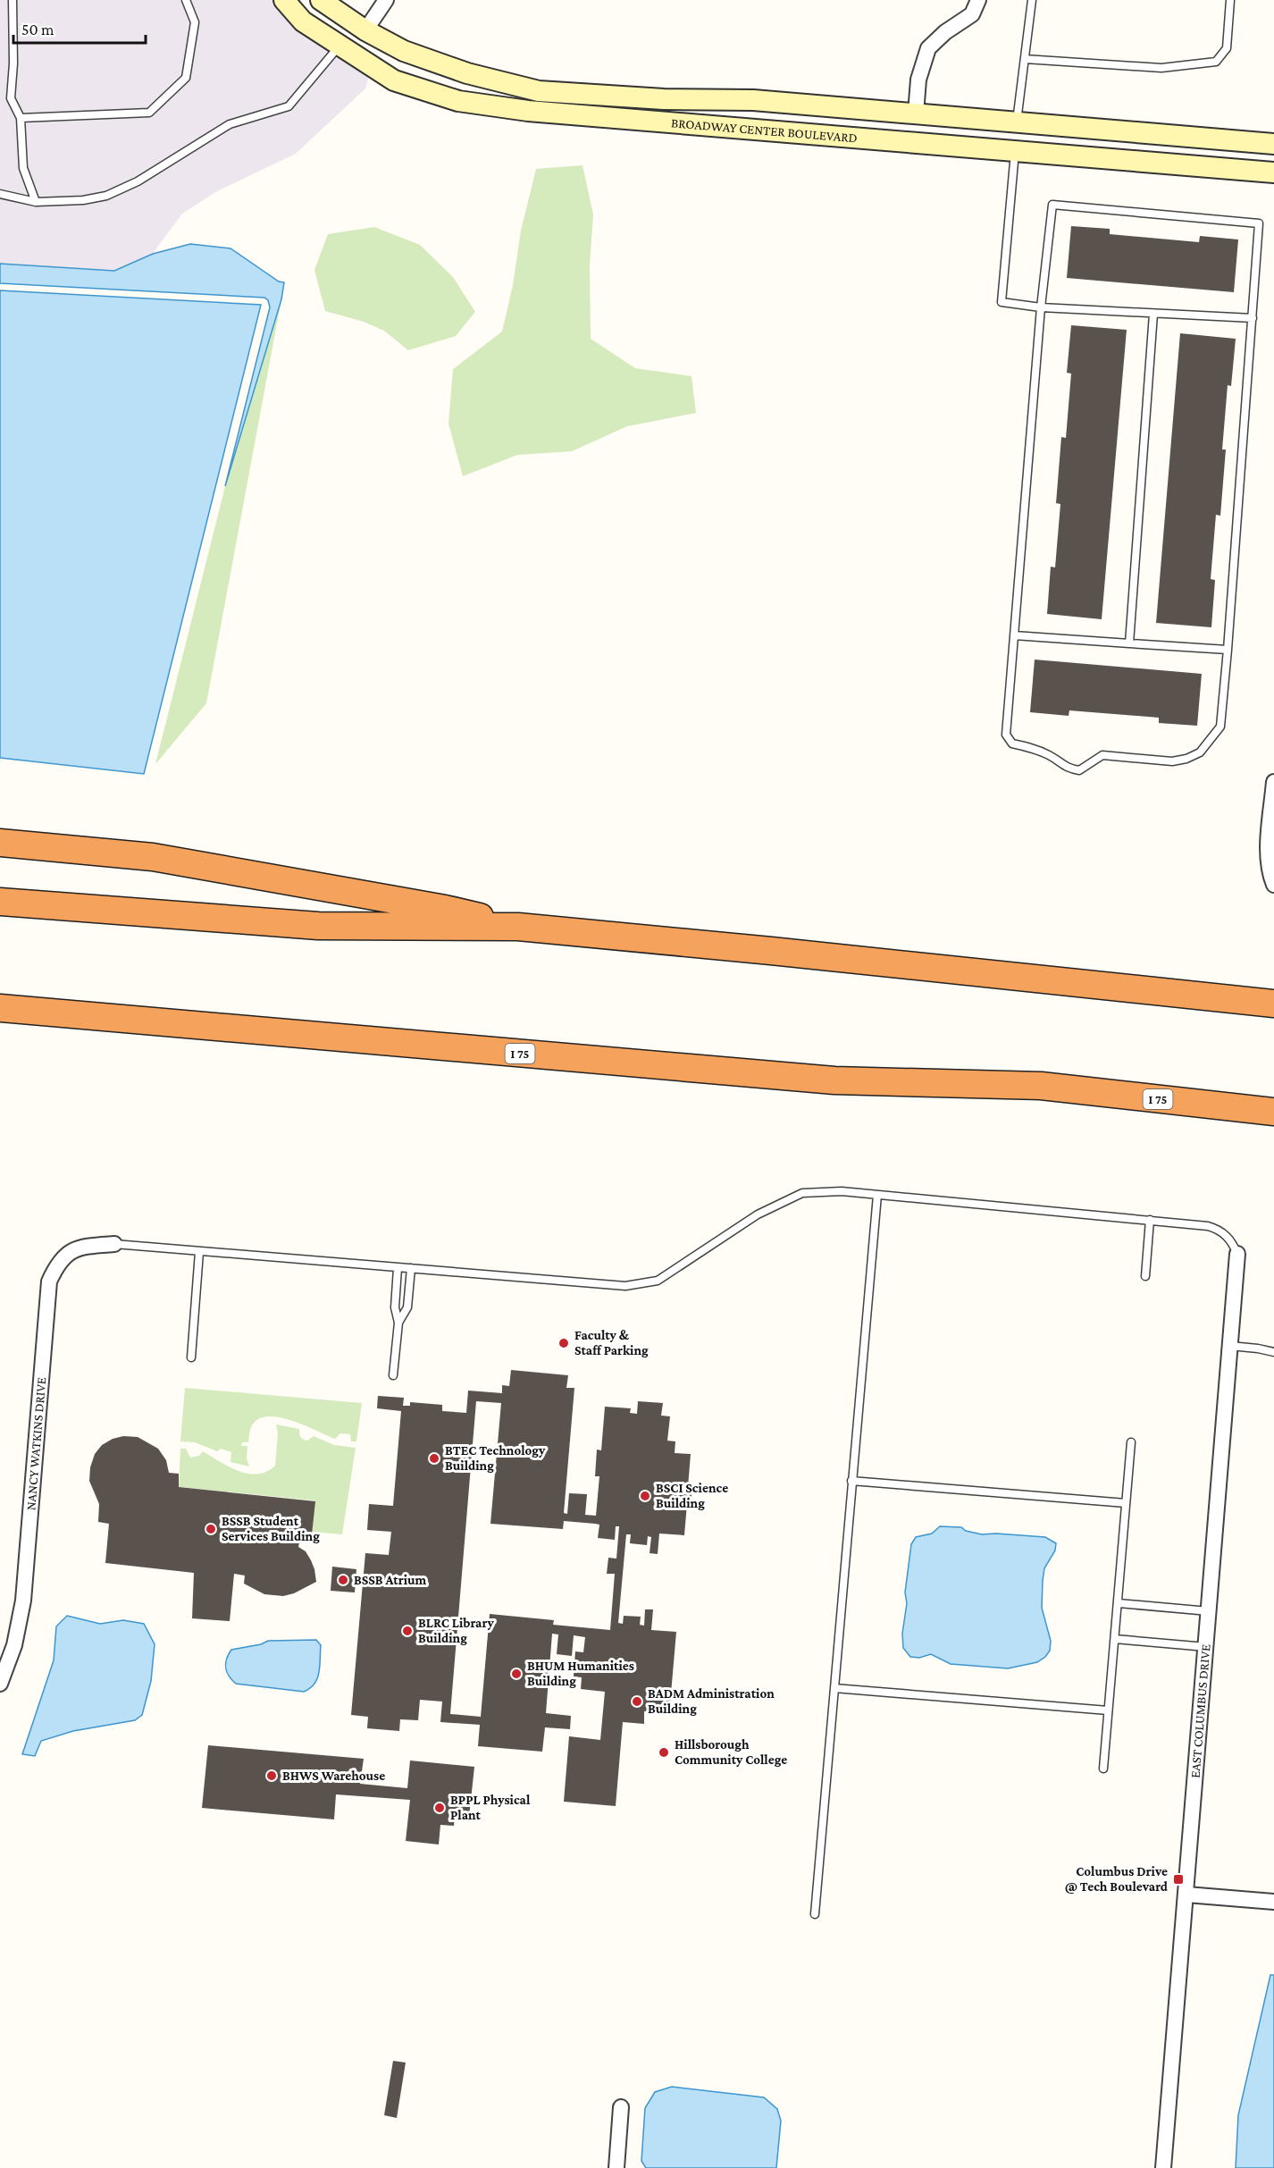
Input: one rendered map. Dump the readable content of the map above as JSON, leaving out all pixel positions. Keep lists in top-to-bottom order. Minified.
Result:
{"streets":{"highway":["I 75"],"street":["BROADWAY CENTER BOULEVARD","NANCY WATKINS DRIVE","EAST COLUMBUS DRIVE"]},"places":{"other":["Faculty & Staff Parking","BTEC Technology Building","BSCI Science Building","BSSB Student Services Building","BSSB Atrium","BLRC Library Building","BHUM Humanities Building","BADM Administration Building","Hillsborough Community College","BHWS Warehouse","BPPL Physical Plant"],"transit":["Columbus Drive @ Tech Boulevard"]},"scale_bar":"50 m"}
